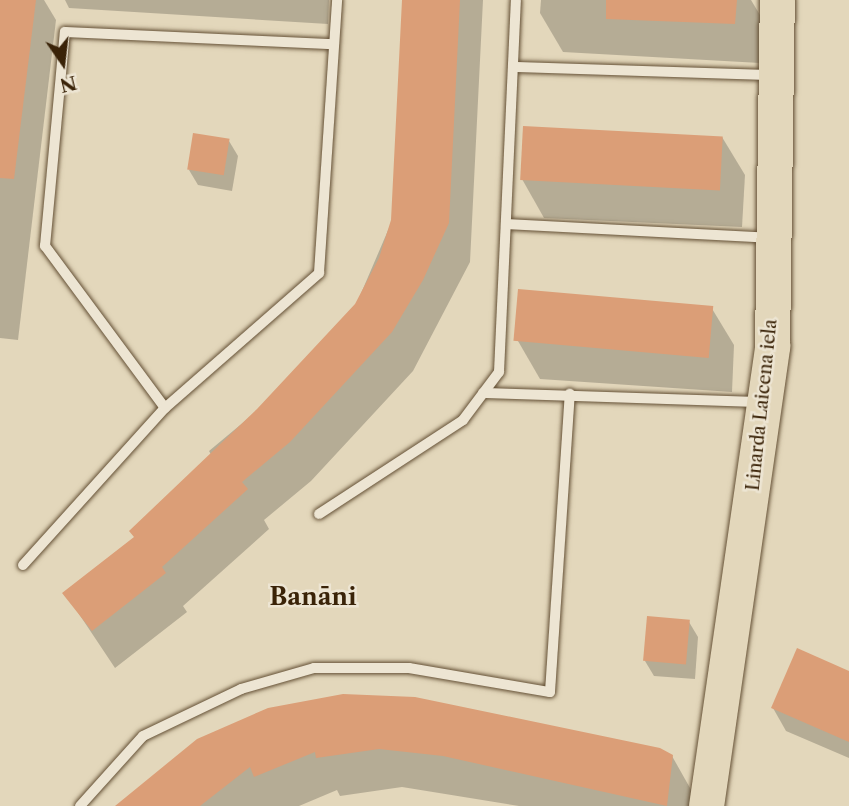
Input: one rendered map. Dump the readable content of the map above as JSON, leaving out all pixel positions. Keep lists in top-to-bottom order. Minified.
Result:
{"streets":{"main road":["Linarda Laicena iela"]},"districts":["Banāni"],"north":"bottom"}
